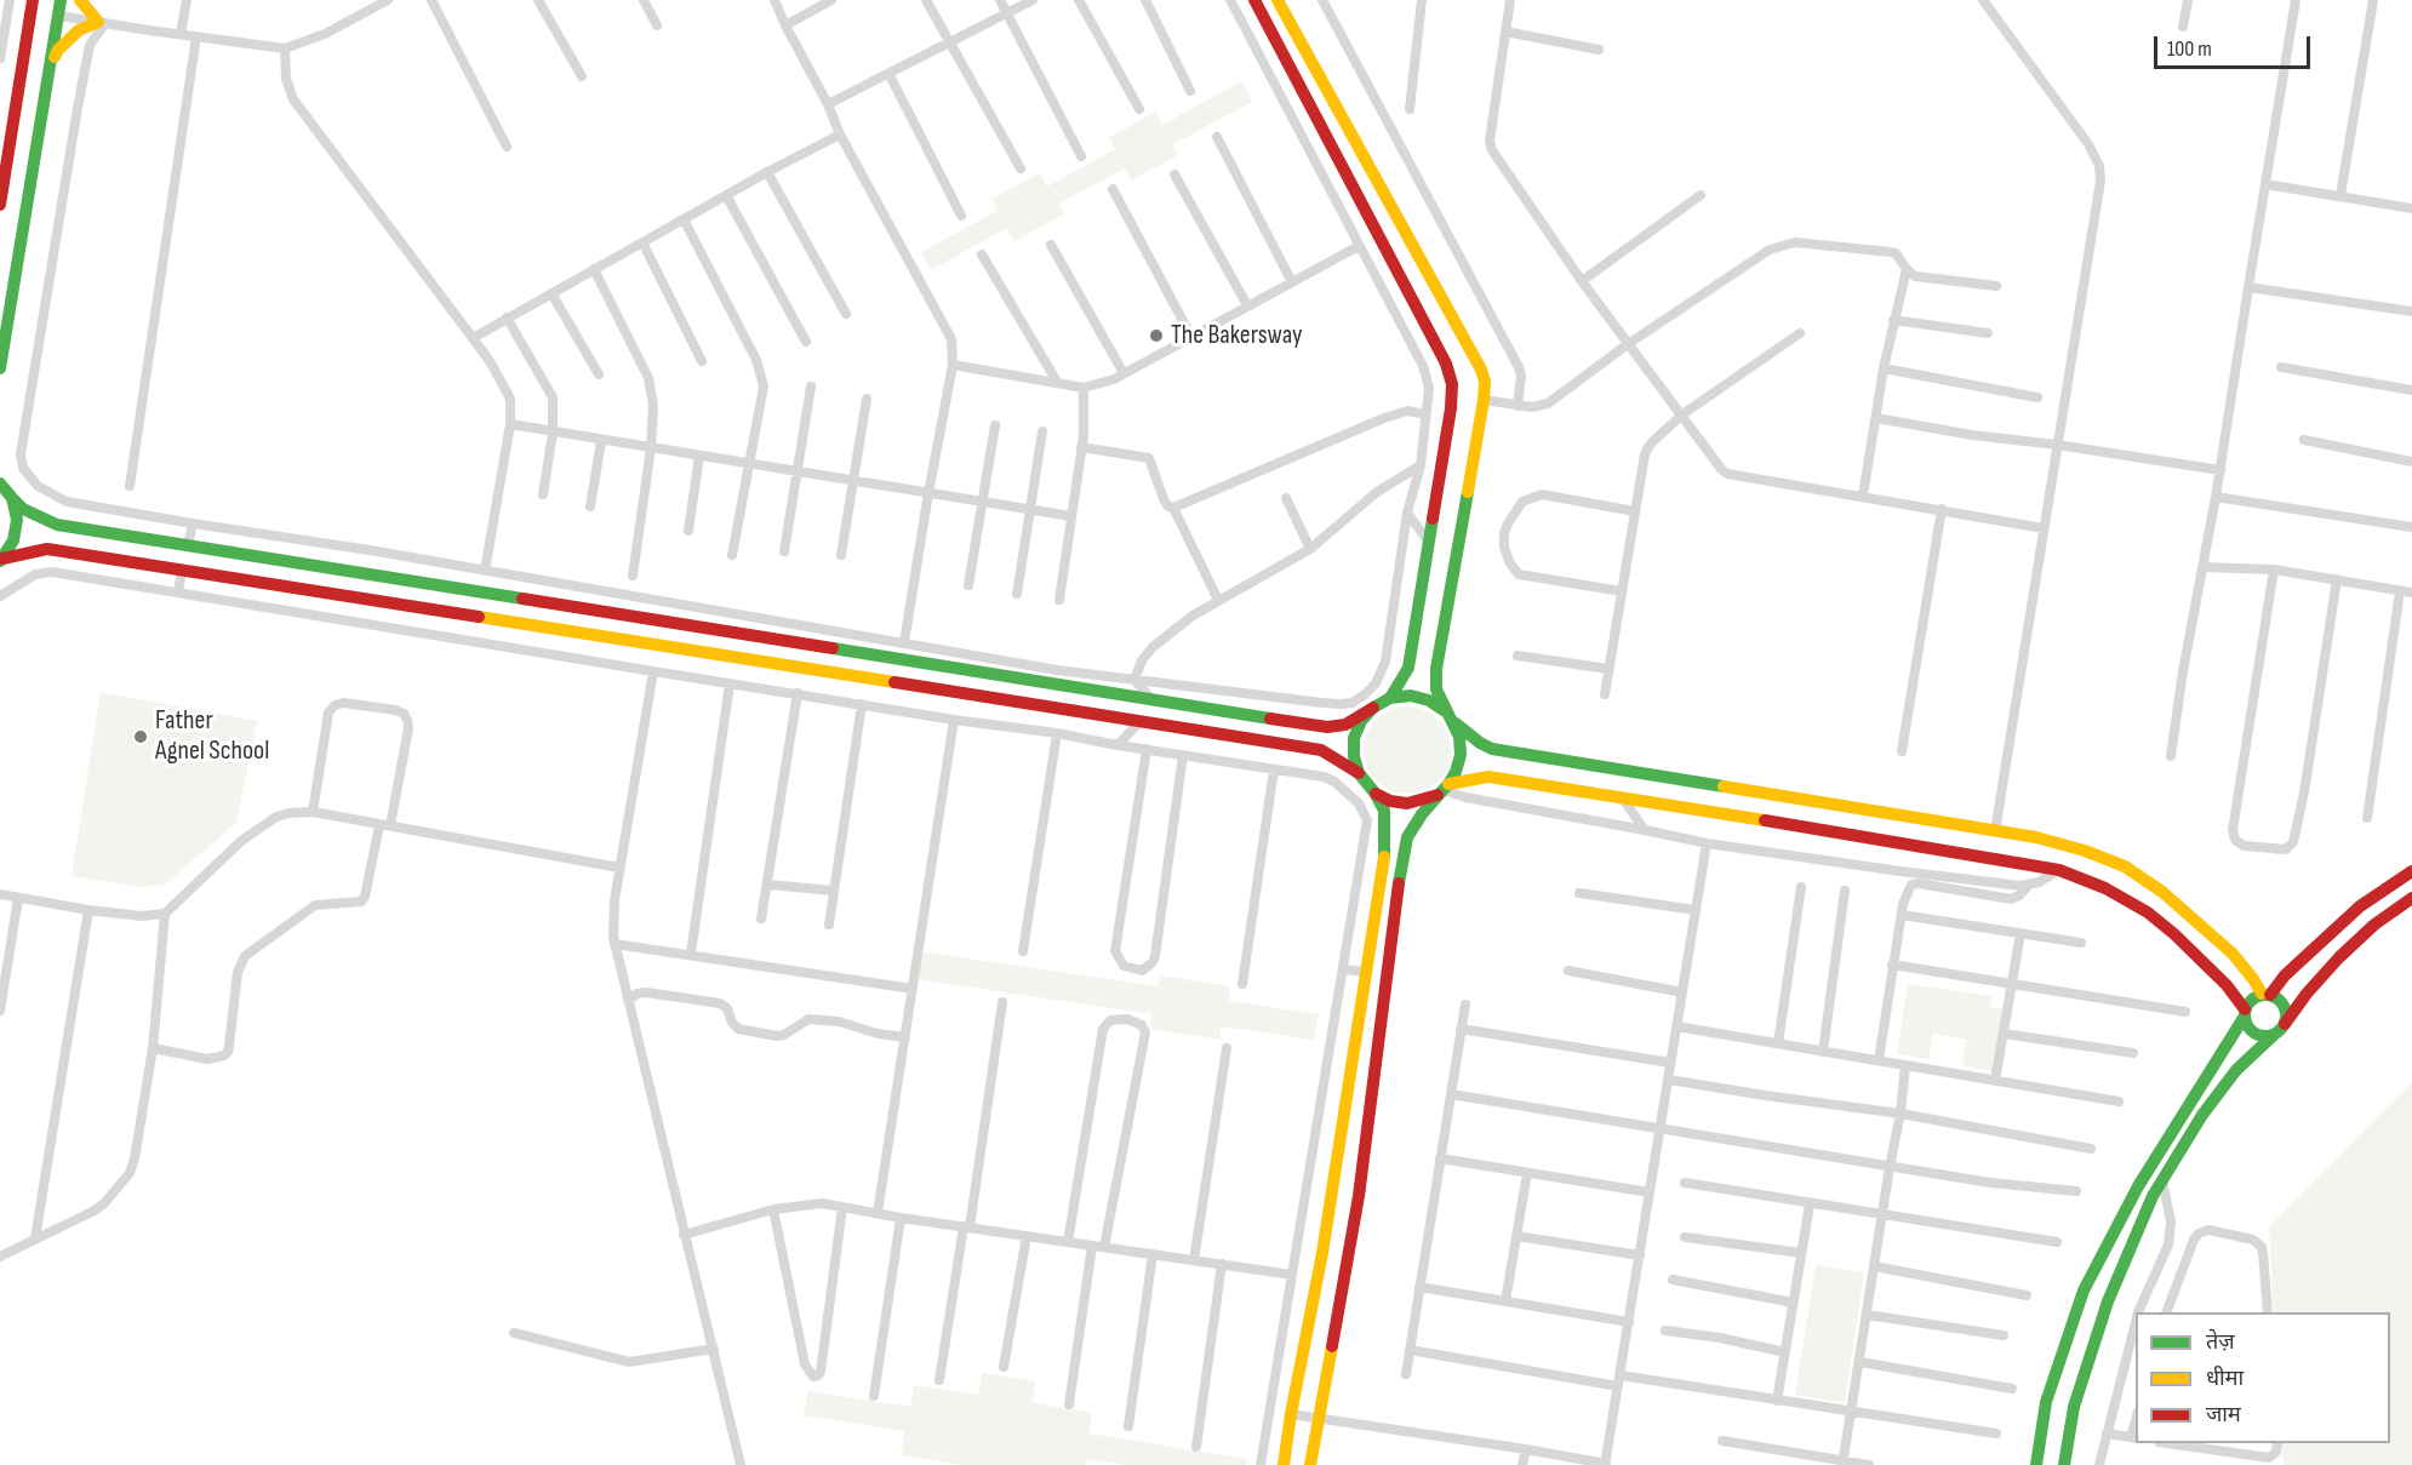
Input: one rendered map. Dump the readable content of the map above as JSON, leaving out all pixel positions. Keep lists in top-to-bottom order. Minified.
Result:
{"places":["The Bakersway","Father Agnel School"],"legend":["तेज़","धीमा","जाम"],"scale_bar":"100 m"}
